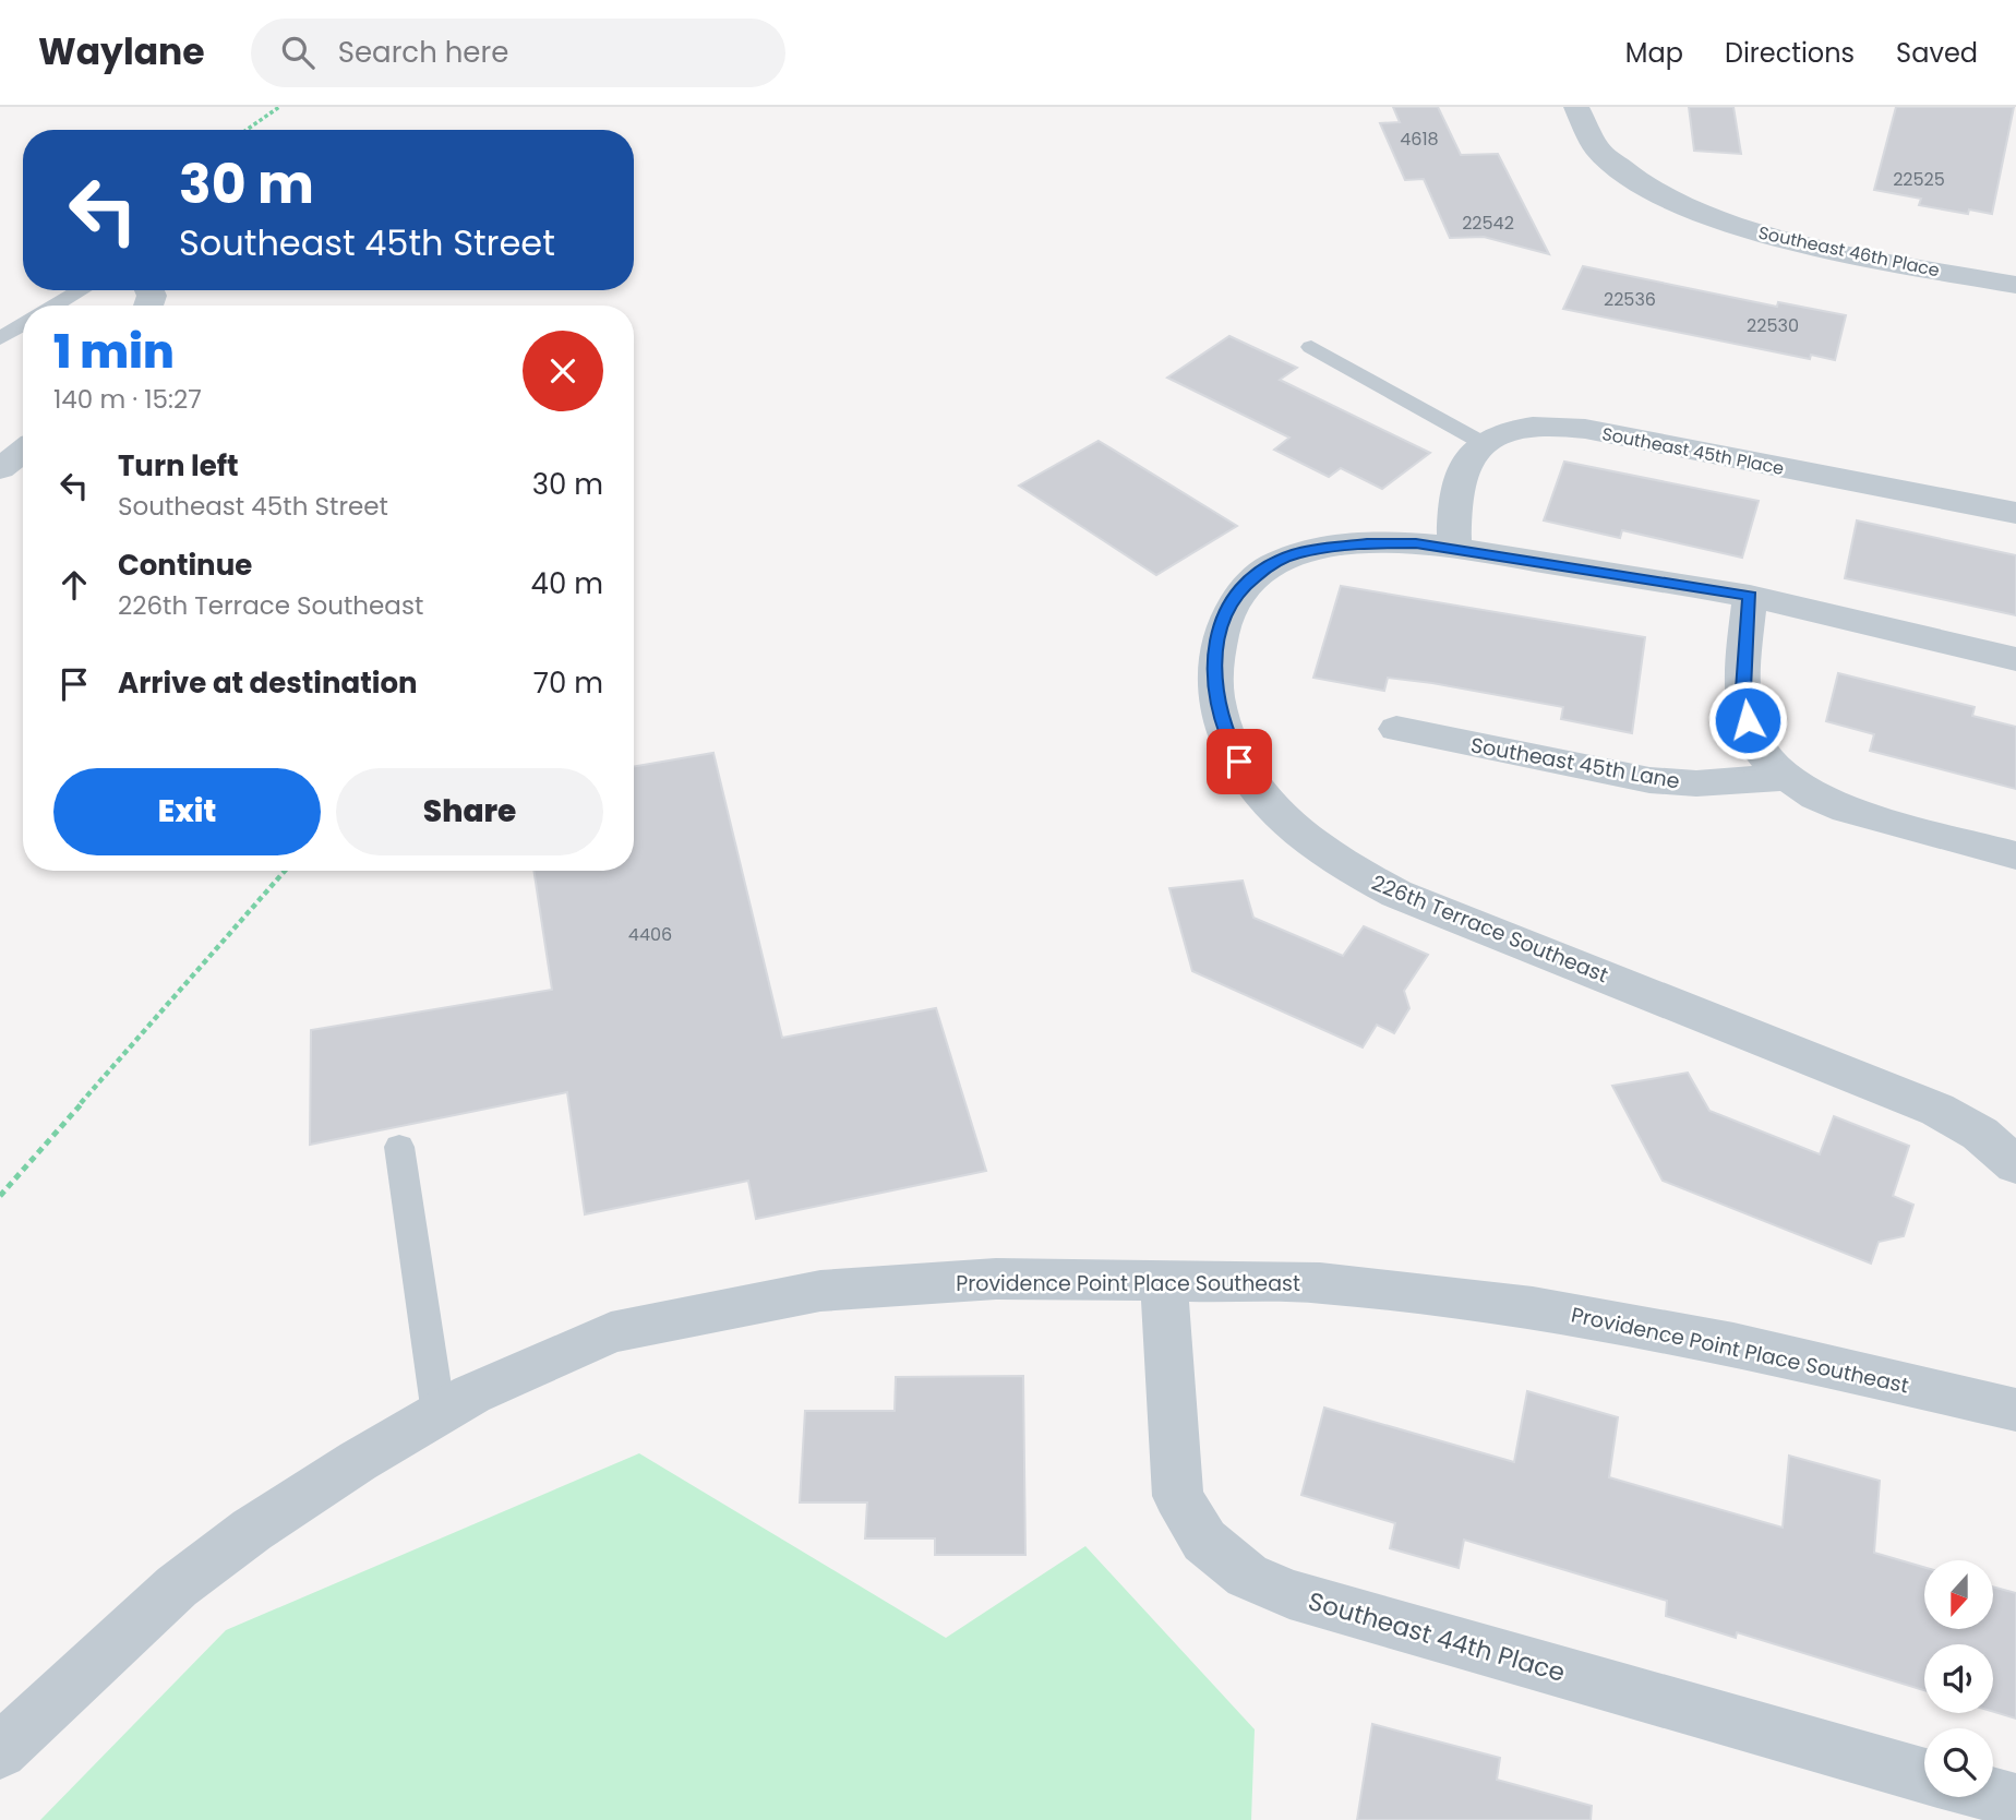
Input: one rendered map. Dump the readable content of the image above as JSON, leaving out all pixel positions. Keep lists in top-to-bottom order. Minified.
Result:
{"streets":{"street":["Southeast 46th Place","Southeast 45th Place","Southeast 45th Lane","226th Terrace Southeast","Providence Point Place Southeast","Southeast 44th Place"]},"crossings":[["Southeast 45th Place","226th Terrace Southeast"],["Providence Point Place Southeast","Southeast 44th Place"]],"house_numbers":["4618","22525","22542","22536","22530","4406"],"north":"bottom","page":{"header":"Waylane","search":"Search here","nav":["Map","Directions","Saved"],"turn":["30 m","Southeast 45th Street"],"heading":["1 min","140 m · 15:27"],"list":[{"name":"Turn left","note":"Southeast 45th Street","value":"30 m"},{"name":"Continue","note":"226th Terrace Southeast","value":"40 m"},{"name":"Arrive at destination","value":"70 m"}],"buttons":["Exit","Share"]}}
